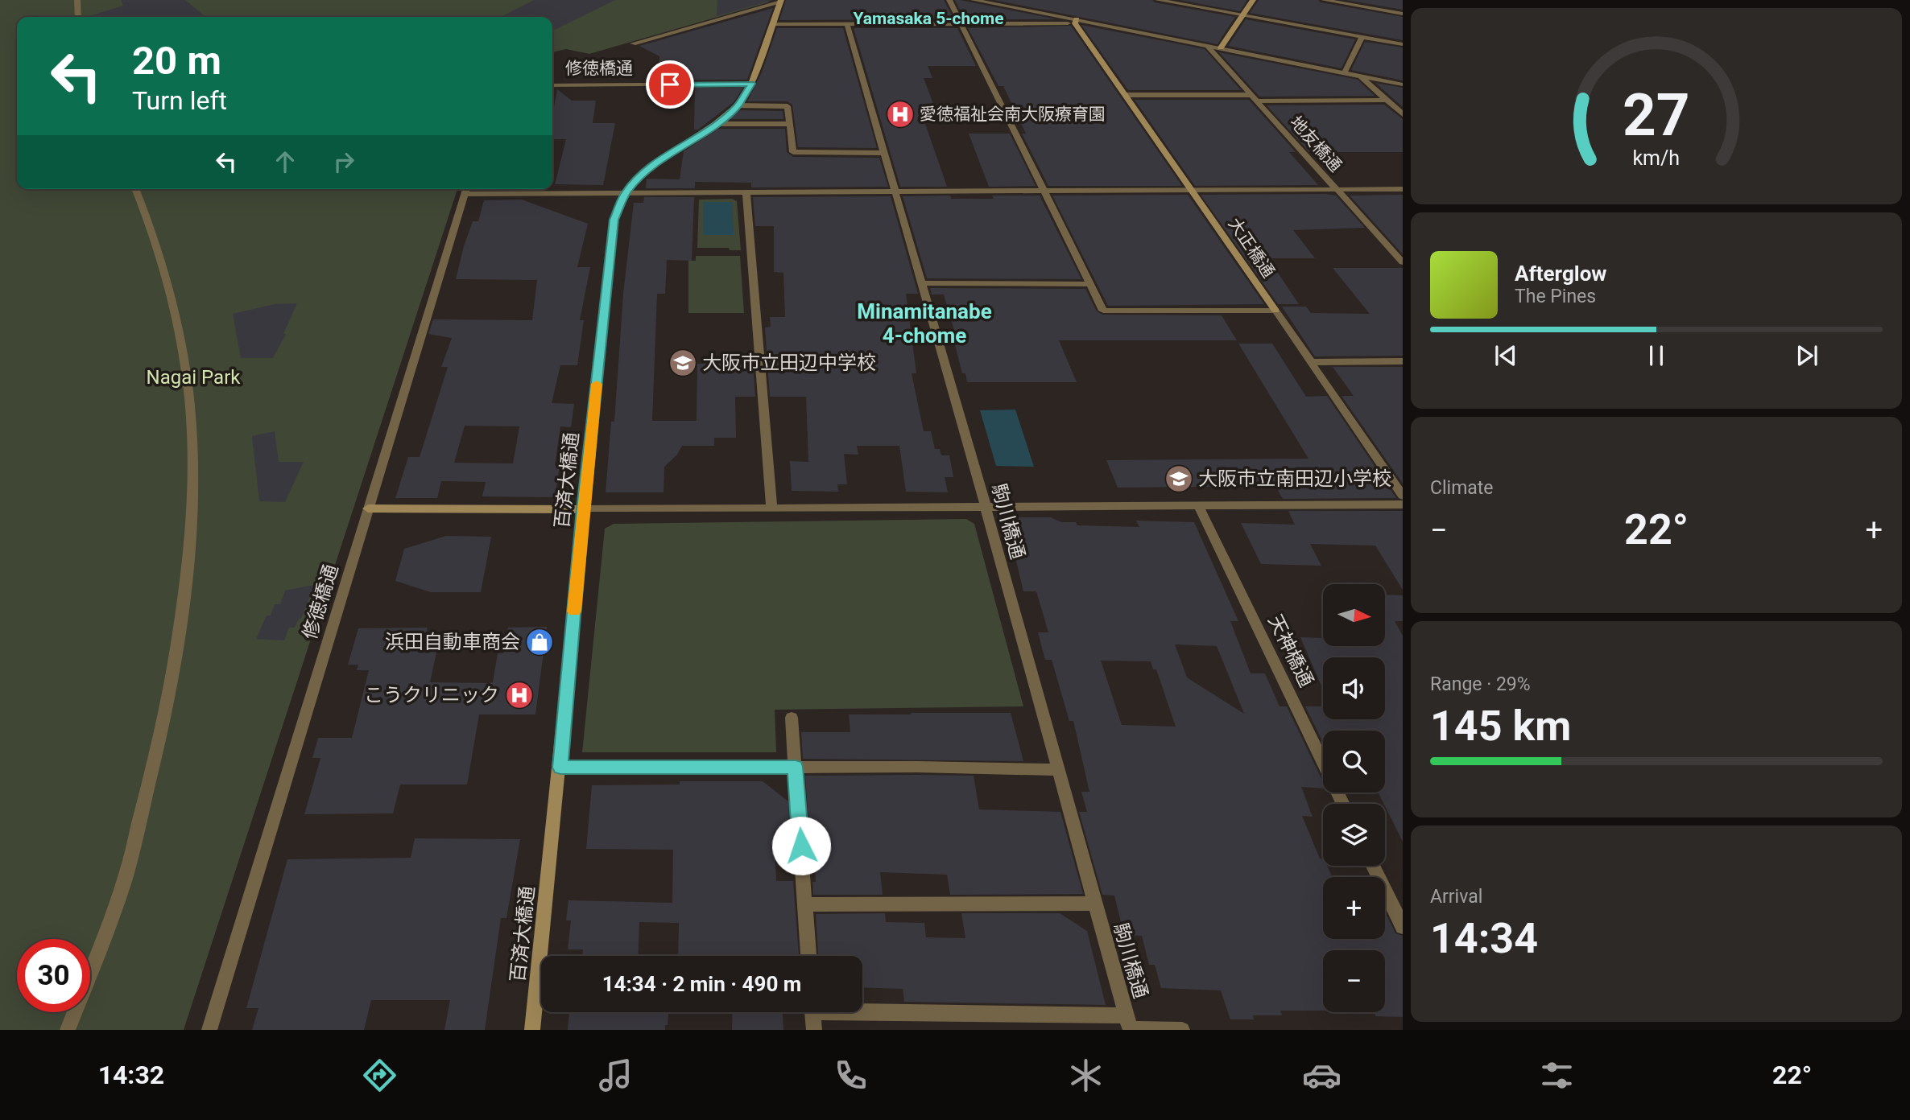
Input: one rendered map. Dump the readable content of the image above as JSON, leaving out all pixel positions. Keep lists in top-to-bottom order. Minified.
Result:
{"streets":{"street":["修徳橋通","地友橋通","大正橋通","百済大橋通","駒川橋通","天神橋通"]},"crossings":[["修徳橋通","百済大橋通"]],"districts":["Yamasaka 5-chome","Minamitanabe 4-chome"],"parks":["Nagai Park"],"places":{"hospital":["愛徳福祉会南大阪療育園","こうクリニック"],"school or university":["大阪市立田辺中学校","大阪市立南田辺小学校"],"shop":["浜田自動車商会"]},"north":"right","page":{"turn":["20 m","Turn left"],"song":["Afterglow","The Pines"],"tile":["Climate",["Range · 29%","145 km"],["Arrival","14:34"]],"heat":["−","22°","+"],"map_buttons":["+","−"],"limit":"30","trip":"14:34 · 2 min · 490 m","tabs":["14:32","22°"],"gauge":["27","km/h"]}}
